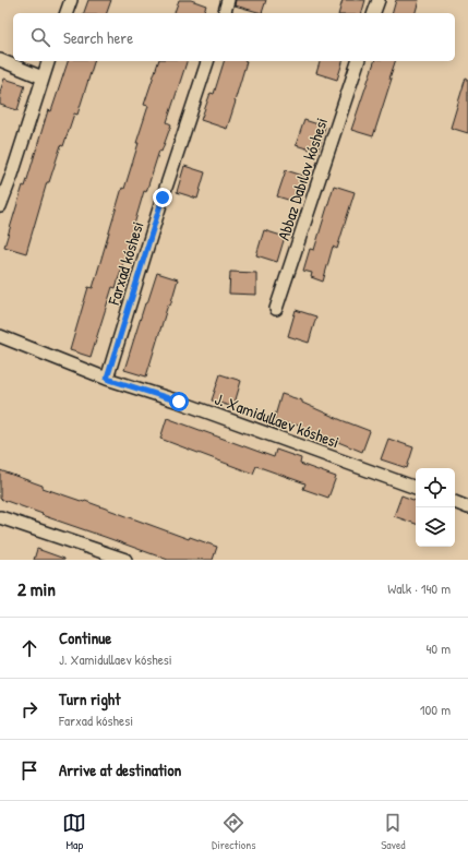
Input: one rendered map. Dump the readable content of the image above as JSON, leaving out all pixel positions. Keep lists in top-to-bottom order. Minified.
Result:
{"streets":{"street":["Abbaz Dabılov kóshesi","Farxad kóshesi","J. Xamidullaev kóshesi"]},"crossings":[["Farxad kóshesi","J. Xamidullaev kóshesi"]],"page":{"search":"Search here","heading":["2 min","Walk · 140 m"],"list":[["Continue","J. Xamidullaev kóshesi","40 m"],["Turn right","Farxad kóshesi","100 m"],"Arrive at destination"],"nav":["Map","Directions","Saved"]}}
